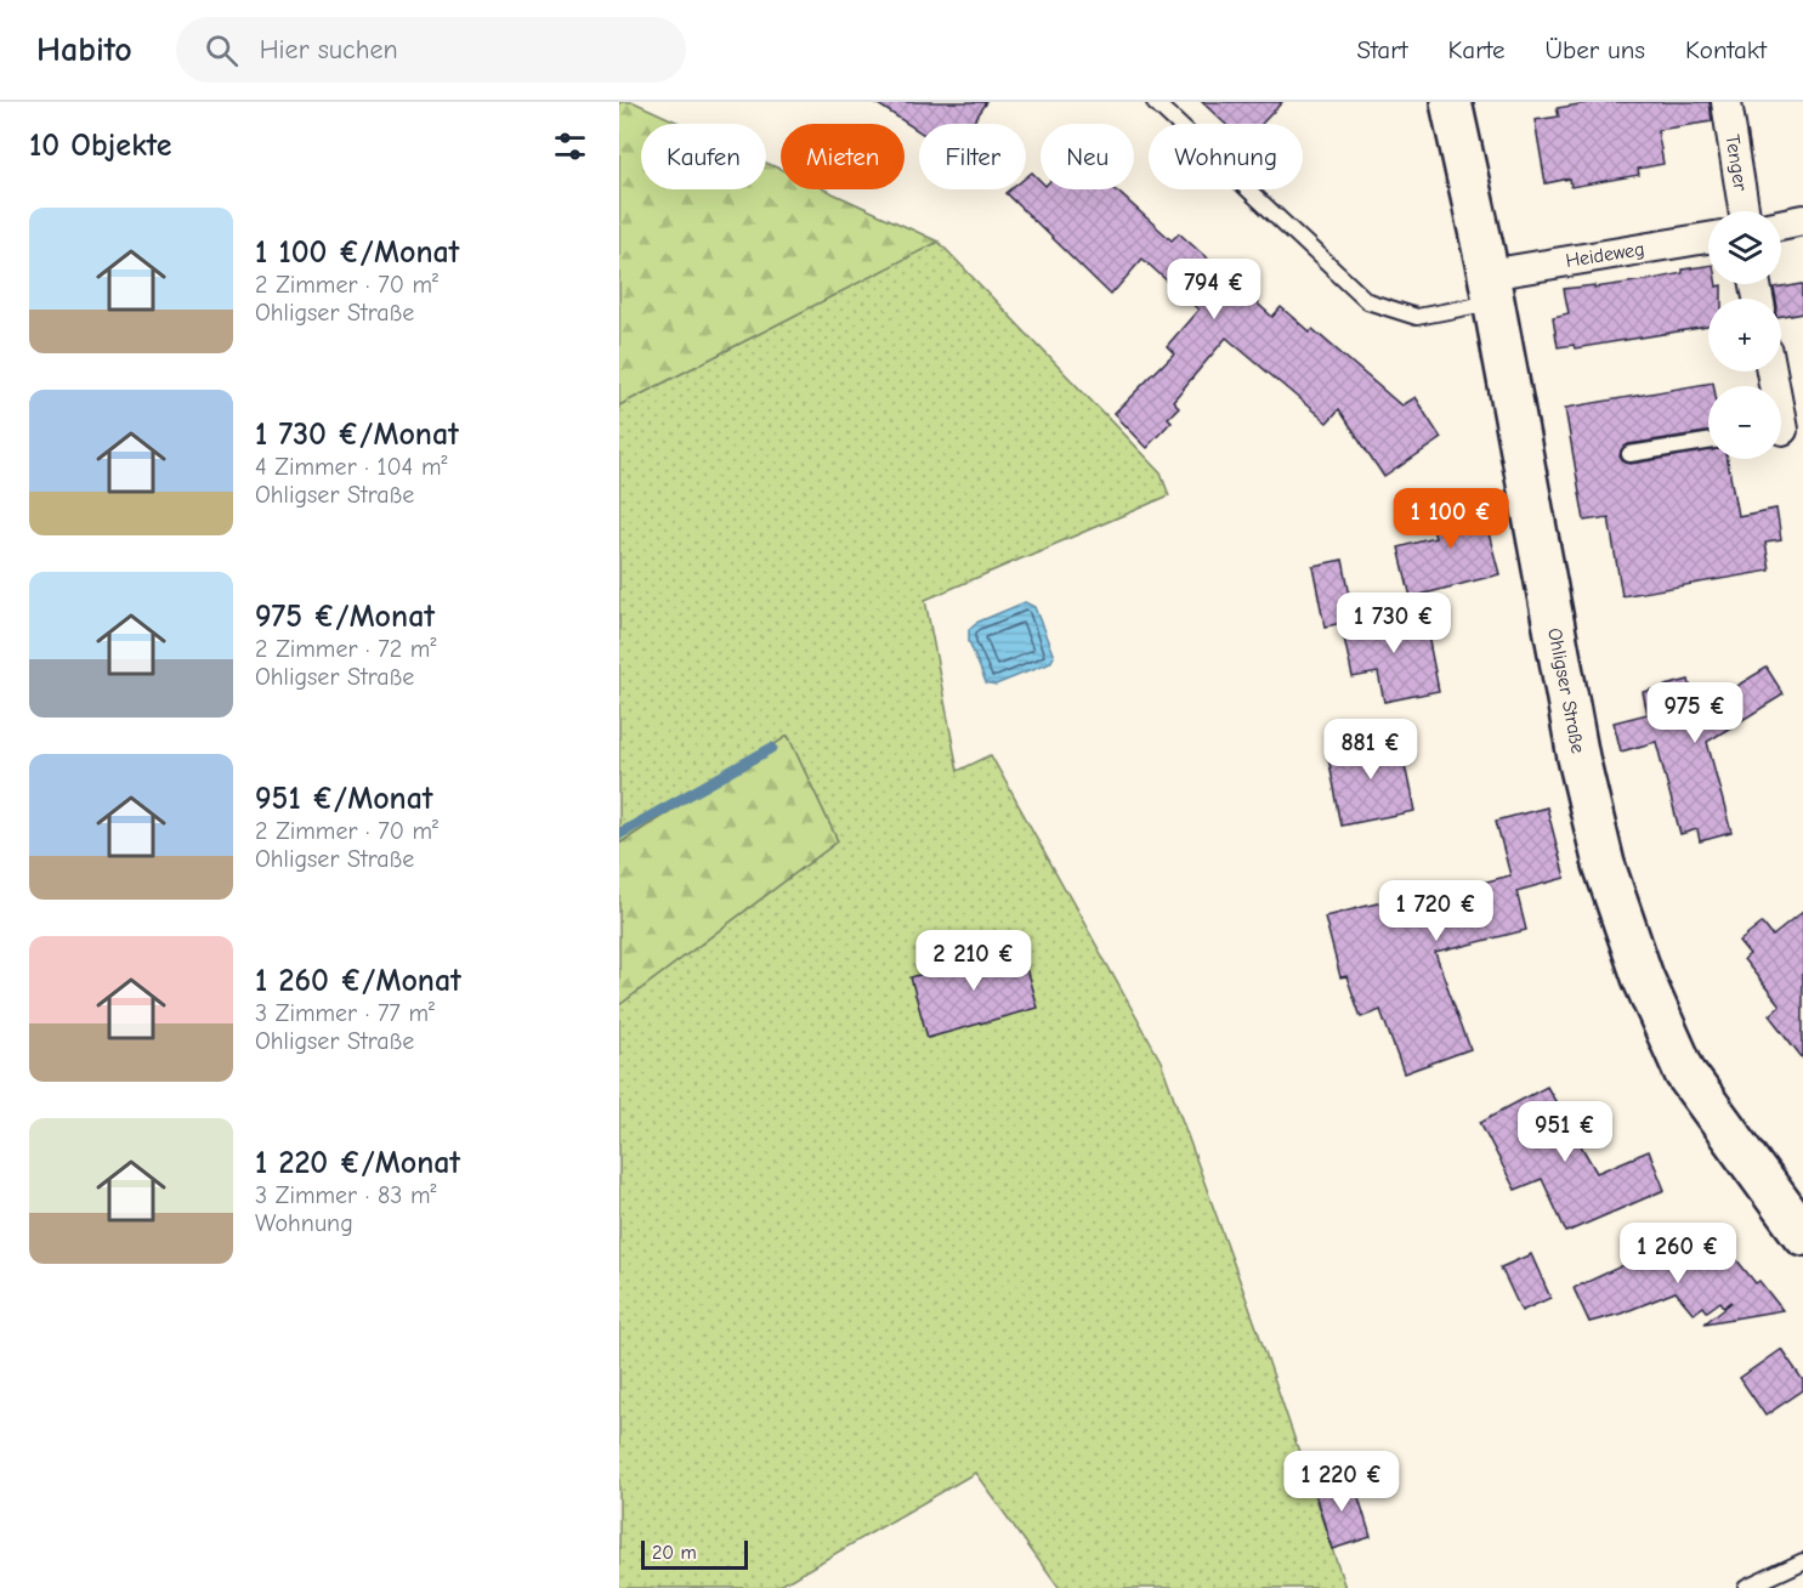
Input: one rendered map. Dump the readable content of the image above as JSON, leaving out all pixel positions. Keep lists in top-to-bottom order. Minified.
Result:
{"streets":{"main road":["Ohligser Straße"],"street":["Tenger","Heideweg"]},"crossings":[["Heideweg","Ohligser Straße"]],"scale_bar":"20 m","page":{"header":"Habito","search":"Hier suchen","nav":["Start","Karte","Über uns","Kontakt"],"heading":"10 Objekte","chip":["Kaufen","Mieten","Filter","Neu","Wohnung"],"list":[{"name":"1 100 €/Monat","note":"2 Zimmer · 70 m² · Ohligser Straße"},{"name":"1 730 €/Monat","note":"4 Zimmer · 104 m² · Ohligser Straße"},{"name":"975 €/Monat","note":"2 Zimmer · 72 m² · Ohligser Straße"},{"name":"951 €/Monat","note":"2 Zimmer · 70 m² · Ohligser Straße"},{"name":"1 260 €/Monat","note":"3 Zimmer · 77 m² · Ohligser Straße"},{"name":"1 220 €/Monat","note":"3 Zimmer · 83 m² · Wohnung"}],"map_buttons":["+","−"],"price":["794 €","1 100 €","1 730 €","975 €","881 €","1 720 €","2 210 €","951 €","1 260 €","1 220 €"],"scale":"20 m"}}
